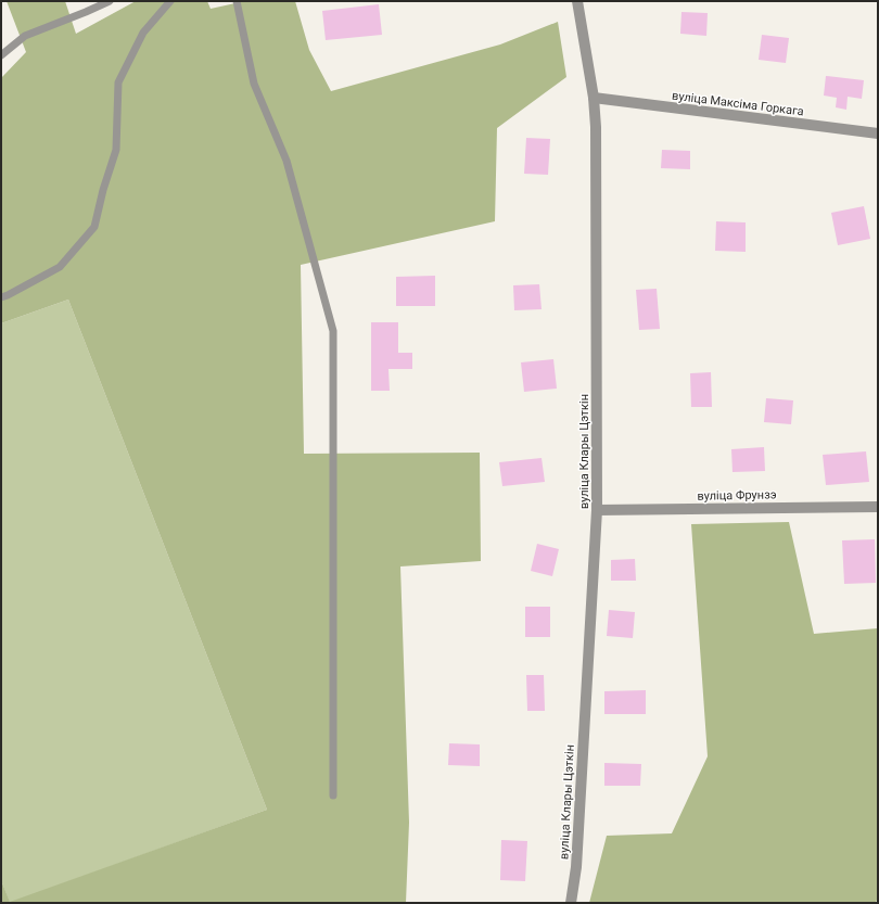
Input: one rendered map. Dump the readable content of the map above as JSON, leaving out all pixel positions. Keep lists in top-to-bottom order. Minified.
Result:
{"streets":{"street":["вуліца Максіма Горкага","вуліца Клары Цэткін","вуліца Фрунзэ"]},"crossings":[["вуліца Максіма Горкага","вуліца Клары Цэткін"],["вуліца Клары Цэткін","вуліца Фрунзэ"]]}
